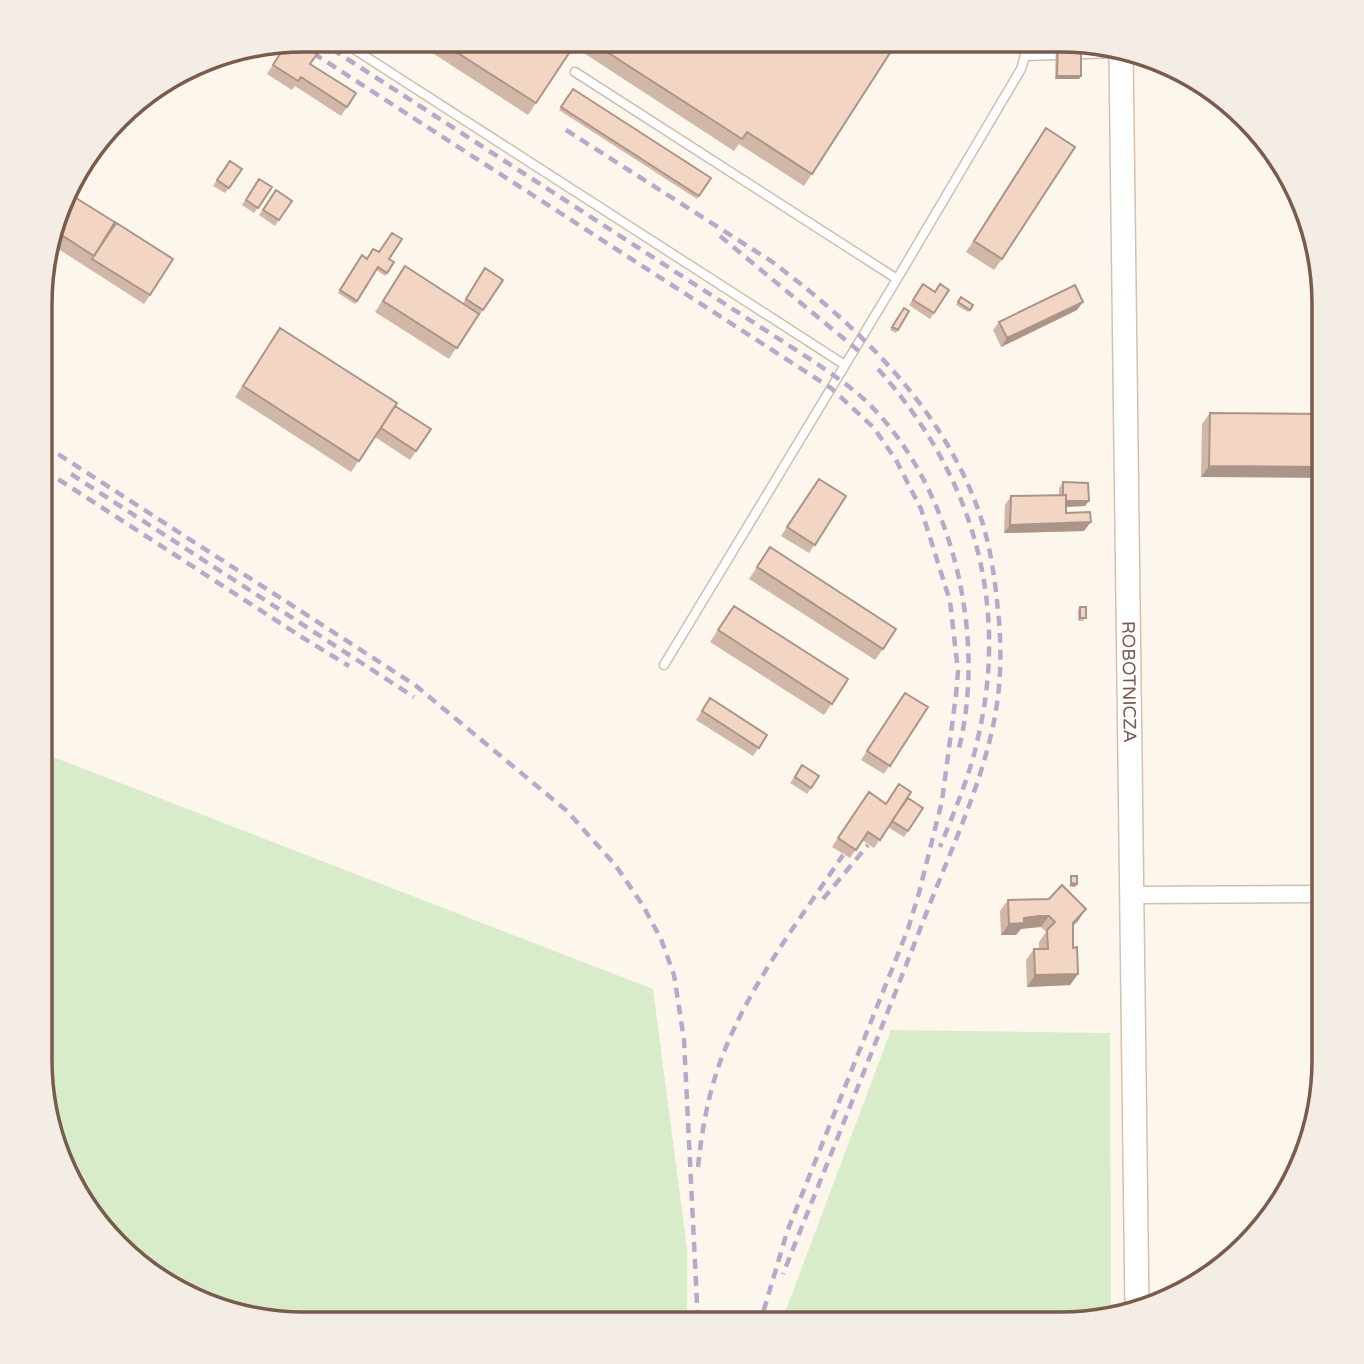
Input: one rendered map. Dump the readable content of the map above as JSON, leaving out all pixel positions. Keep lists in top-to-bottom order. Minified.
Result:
{"streets":{"street":["ROBOTNICZA"]}}
